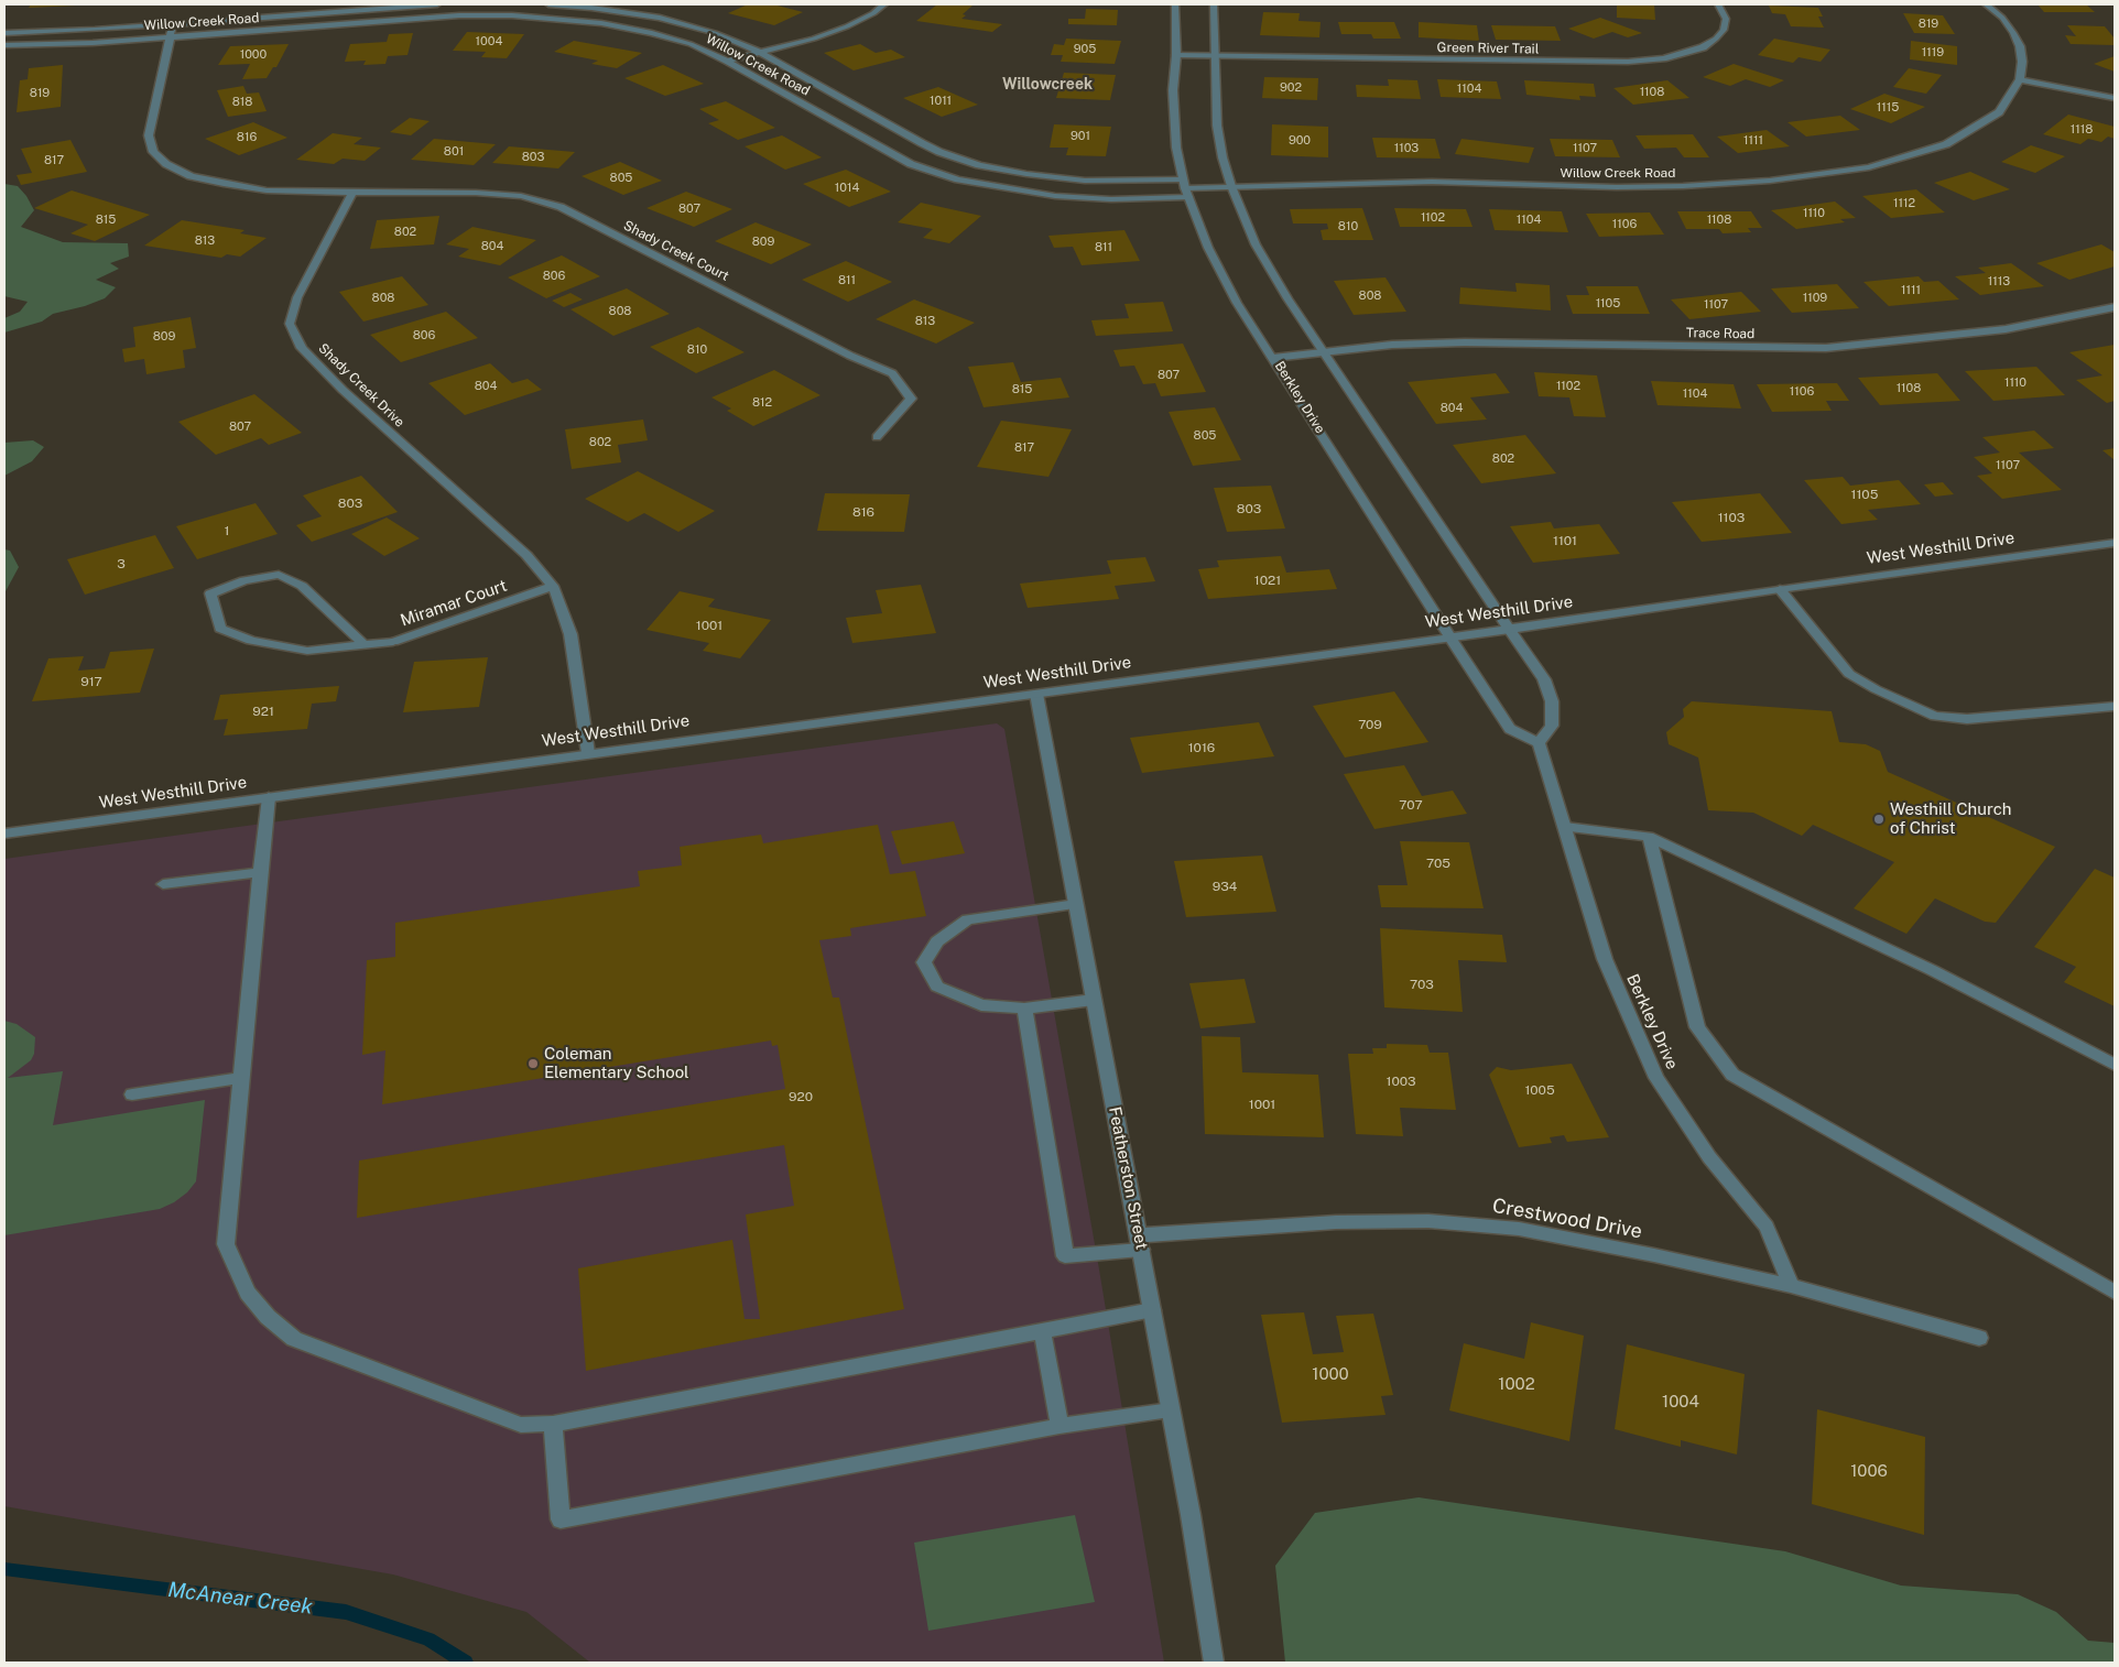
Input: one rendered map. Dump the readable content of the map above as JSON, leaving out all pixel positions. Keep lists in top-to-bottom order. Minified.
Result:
{"streets":{"street":["Willow Creek Road","Green River Trail","Shady Creek Court","Trace Road","Shady Creek Drive","Berkley Drive","West Westhill Drive","Miramar Court","Featherston Street","Crestwood Drive"]},"crossings":[["Willow Creek Road","Berkley Drive"],["Shady Creek Court","Shady Creek Drive"],["Trace Road","Berkley Drive"],["Shady Creek Drive","West Westhill Drive"],["Shady Creek Drive","Miramar Court"],["Berkley Drive","West Westhill Drive"],["Berkley Drive","Crestwood Drive"],["West Westhill Drive","Featherston Street"],["Featherston Street","Crestwood Drive"]],"districts":["Willowcreek"],"water":["McAnear Creek"],"places":["Westhill Church of Christ","Coleman Elementary School"],"house_numbers":["819","1004","905","1119","1000","902","1104","1108","819","1011","818","1115","1118","901","816","900","1111","1103","1107","801","803","817","805","1014","1112","807","1110","1102","815","1104","1108","1106","810","802","813","809","804","811","806","811","1113","1111","808","808","1109","1105","1107","808","813","806","809","810","807","1110","804","1102","1108","815","1106","1104","812","804","807","805","802","817","802","1107","1105","803","803","816","1103","1","1101","3","1021","1001","917","921","709","1016","707","705","934","703","1003","1005","920","1001","1000","1002","1004","1006"]}
